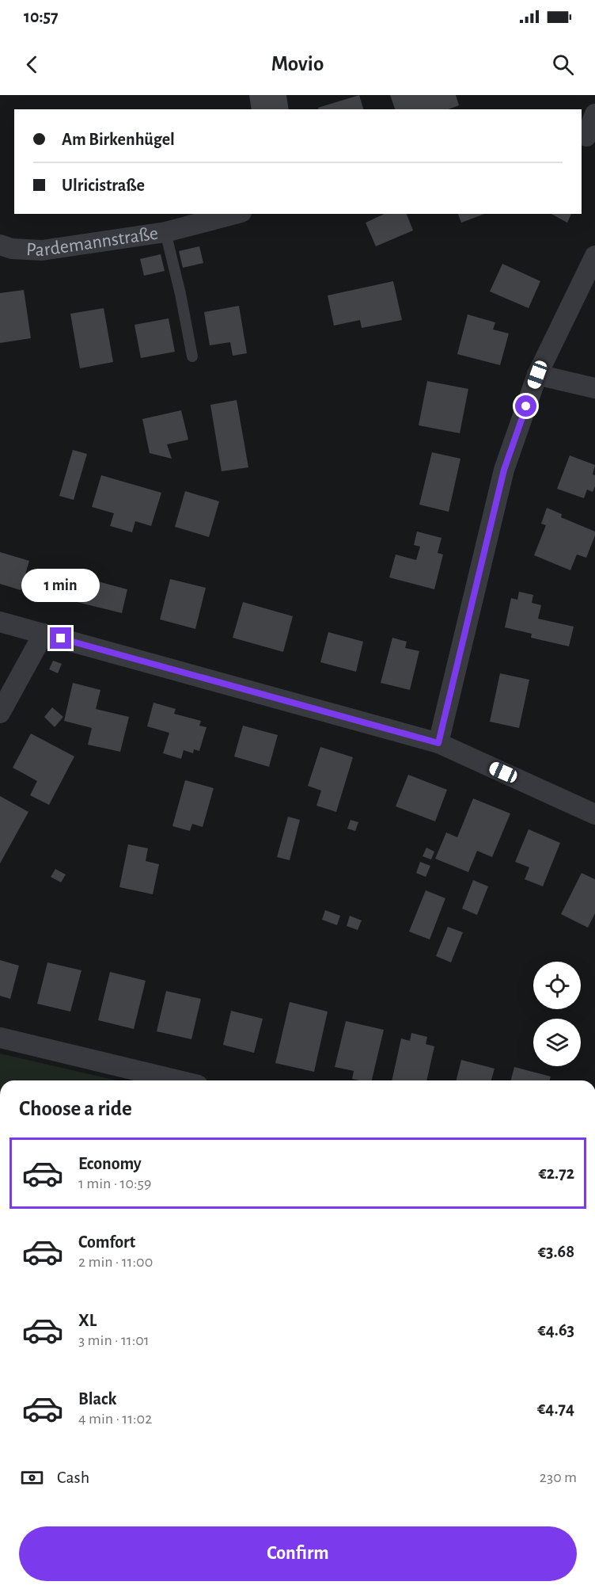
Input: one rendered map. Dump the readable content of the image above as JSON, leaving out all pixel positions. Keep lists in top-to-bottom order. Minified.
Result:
{"streets":{"street":["Pardemannstraße"]},"page":{"status":"10:57","header":"Movio","banner":["Am Birkenhügel","Ulricistraße"],"bubble":"1 min","heading":"Choose a ride","list":[{"name":"Economy","note":"1 min · 10:59","value":"€2.72"},{"name":"Comfort","note":"2 min · 11:00","value":"€3.68"},{"name":"XL","note":"3 min · 11:01","value":"€4.63"},{"name":"Black","note":"4 min · 11:02","value":"€4.74"}],"pay":["Cash","230 m"],"buttons":"Confirm"}}
